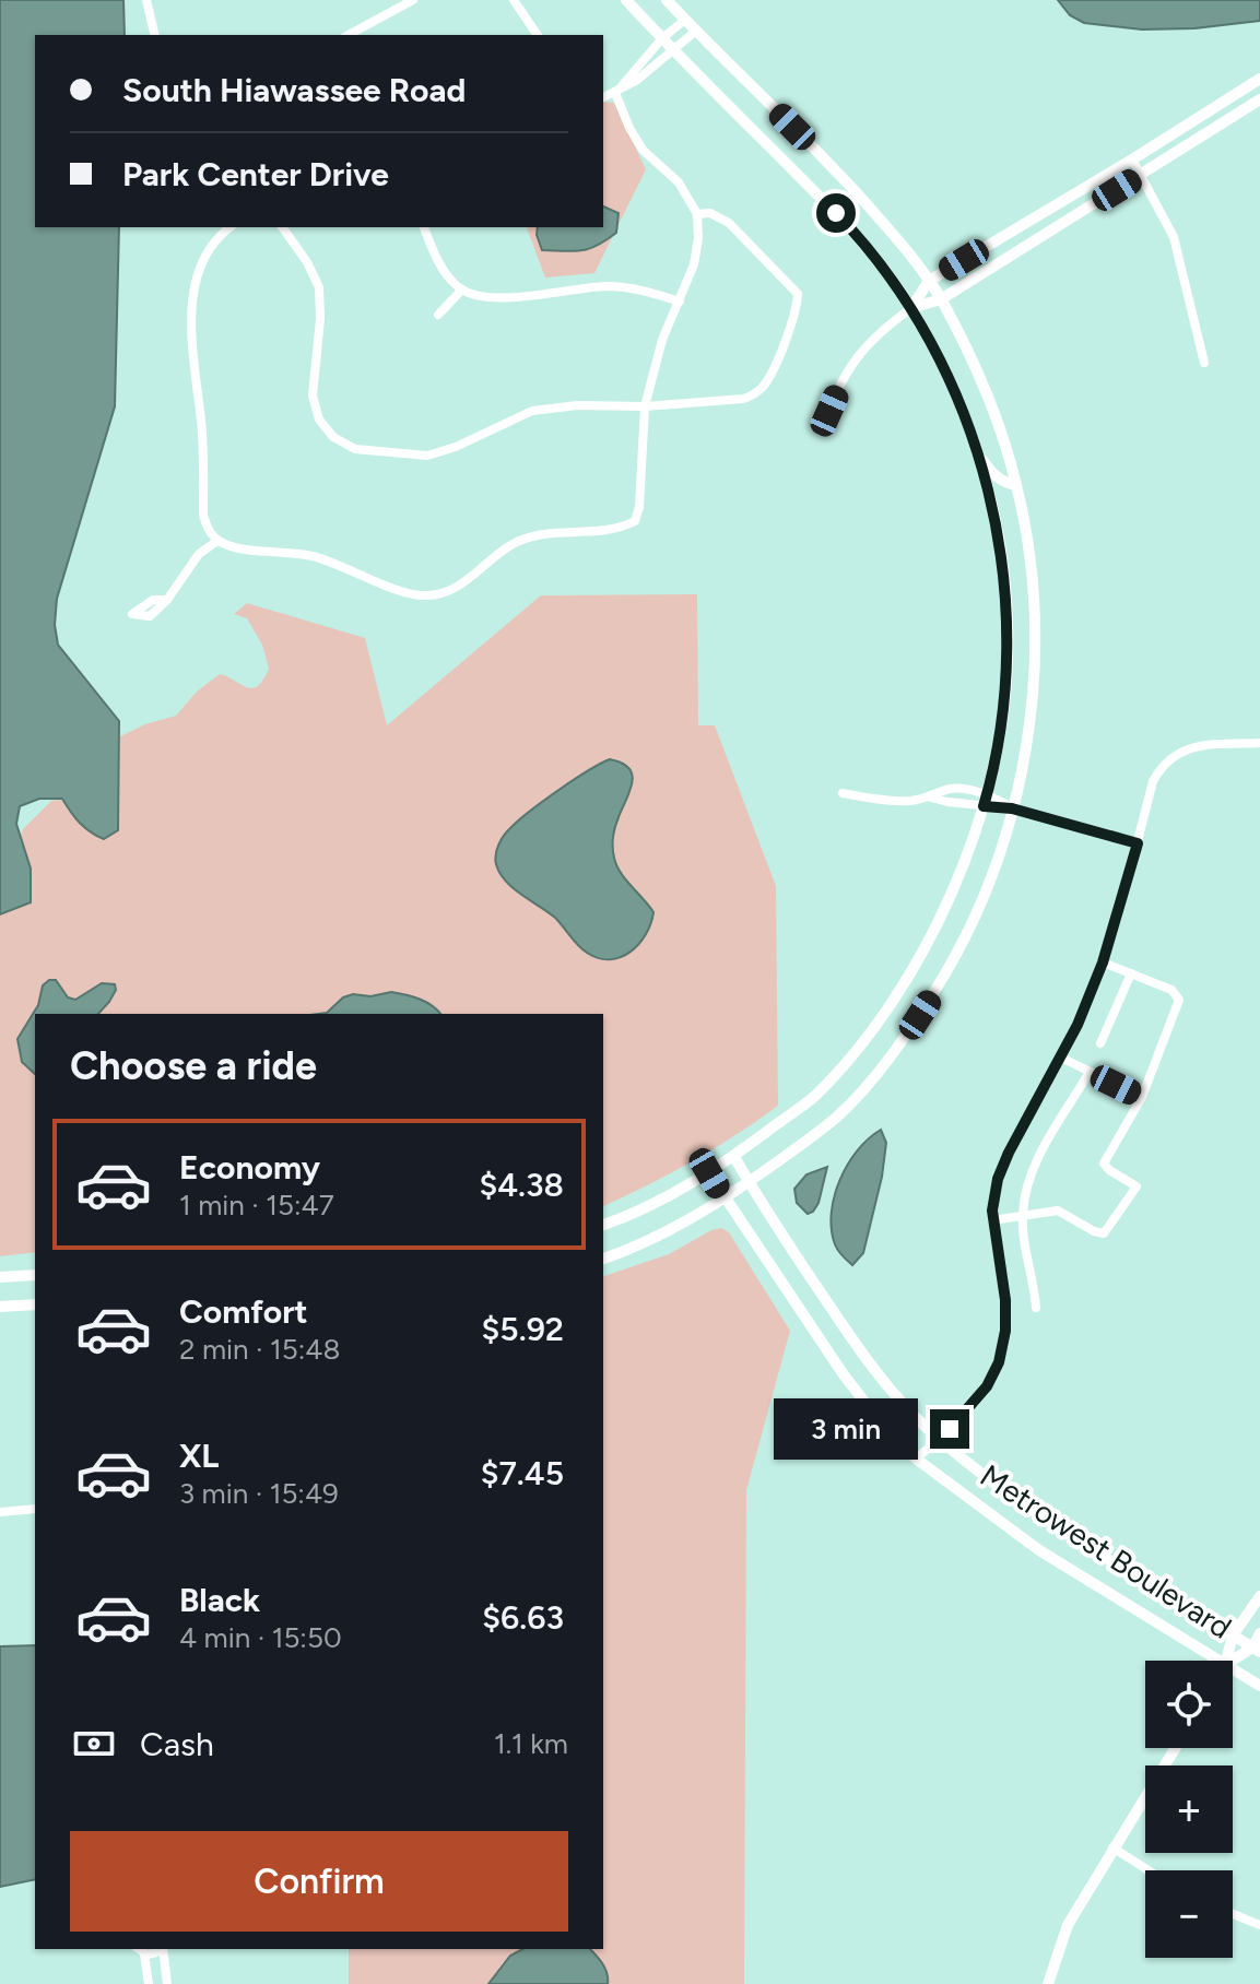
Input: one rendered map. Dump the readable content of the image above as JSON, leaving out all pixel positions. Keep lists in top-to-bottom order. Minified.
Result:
{"streets":{"street":["Metrowest Boulevard"]},"page":{"banner":["South Hiawassee Road","Park Center Drive"],"heading":"Choose a ride","list":[{"name":"Economy","note":"1 min · 15:47","value":"$4.38"},{"name":"Comfort","note":"2 min · 15:48","value":"$5.92"},{"name":"XL","note":"3 min · 15:49","value":"$7.45"},{"name":"Black","note":"4 min · 15:50","value":"$6.63"}],"bubble":"3 min","map_buttons":["+","−"],"pay":["Cash","1.1 km"],"buttons":"Confirm"}}
